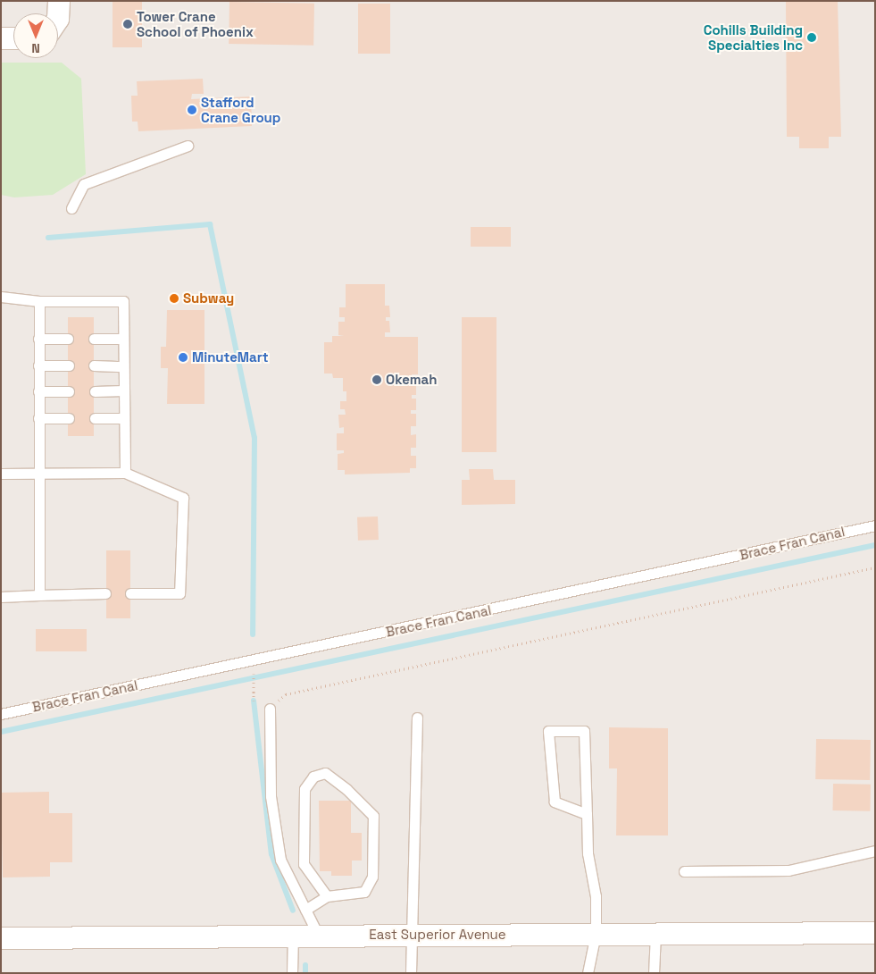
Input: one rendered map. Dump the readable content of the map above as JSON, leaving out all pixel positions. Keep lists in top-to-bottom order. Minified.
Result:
{"streets":{"street":["East Superior Avenue"],"lane":["Brace Fran Canal"]},"places":["Tower Crane School of Phoenix","Cohills Building Specialties Inc","Stafford Crane Group","Subway","MinuteMart","Okemah"],"north":"bottom"}
